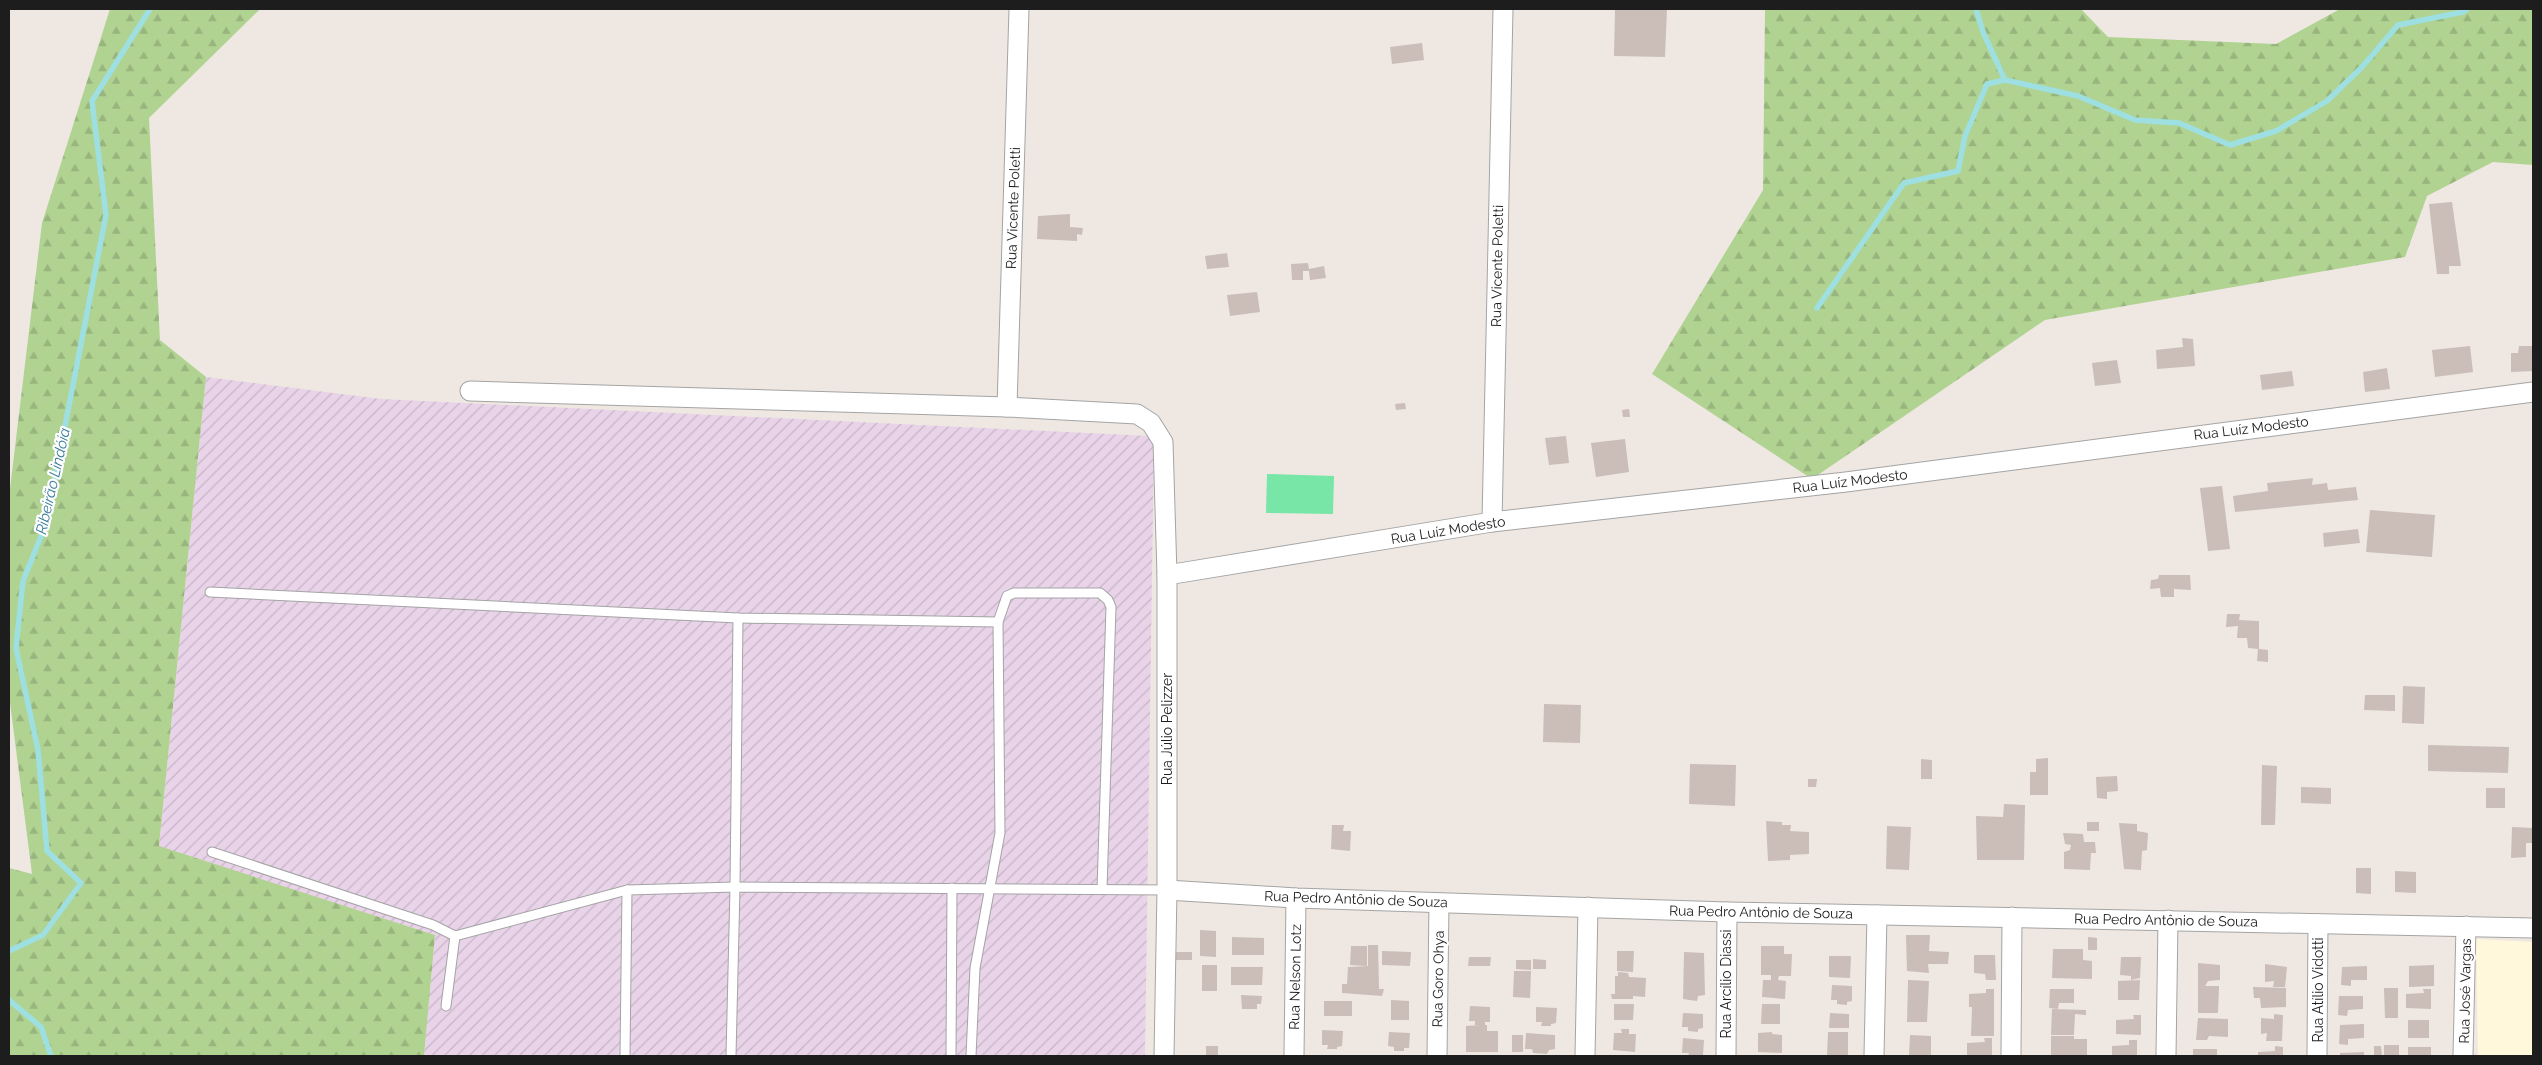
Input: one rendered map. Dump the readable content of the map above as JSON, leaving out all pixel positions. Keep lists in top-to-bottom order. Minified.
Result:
{"streets":{"street":["Rua Vicente Poletti","Rua Luíz Modesto","Rua Júlio Pelizzer","Rua Pedro Antônio de Souza","Rua Nelson Lotz","Rua Goro Ohya","Rua Arcílio Diassi","Rua Atílio Vidotti","Rua José Vargas"]},"crossings":[["Rua Vicente Poletti","Rua Luíz Modesto"],["Rua Vicente Poletti","Rua Júlio Pelizzer"],["Rua Luíz Modesto","Rua Júlio Pelizzer"],["Rua Júlio Pelizzer","Rua Pedro Antônio de Souza"],["Rua Pedro Antônio de Souza","Rua Nelson Lotz"],["Rua Pedro Antônio de Souza","Rua Goro Ohya"],["Rua Pedro Antônio de Souza","Rua Arcílio Diassi"],["Rua Pedro Antônio de Souza","Rua Atílio Vidotti"],["Rua Pedro Antônio de Souza","Rua José Vargas"]],"water":["Ribeirão Lindóia"]}
